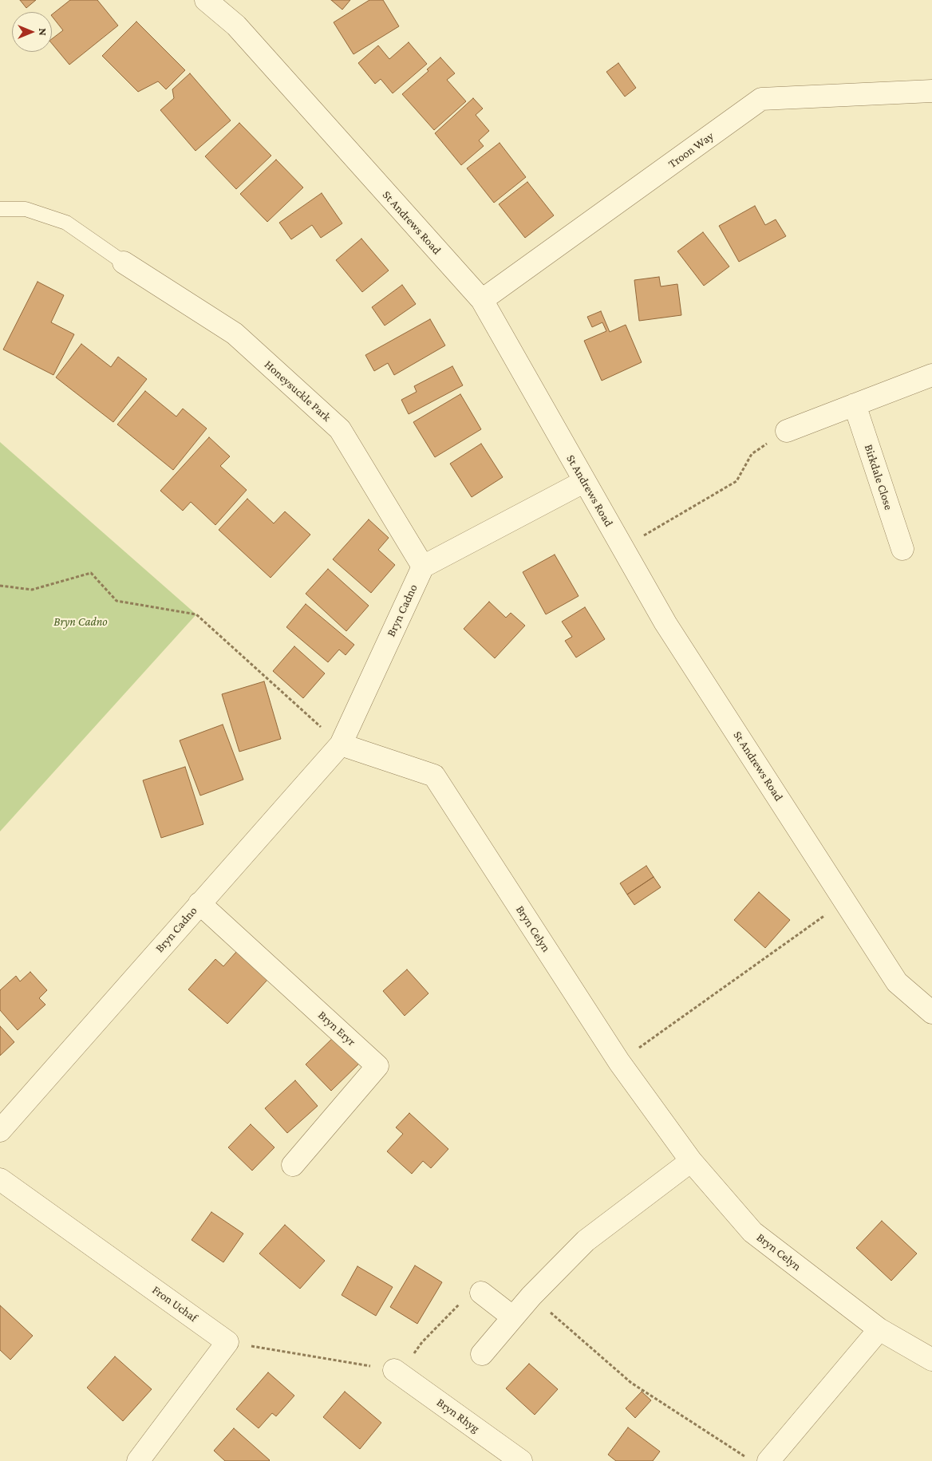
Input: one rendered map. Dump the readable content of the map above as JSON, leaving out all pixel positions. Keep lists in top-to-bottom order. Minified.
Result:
{"streets":{"street":["Troon Way","St Andrews Road","Honeysuckle Park","Birkdale Close","Bryn Cadno","Bryn Celyn","Bryn Eryr","Fron Uchaf","Bryn Rhyg"]},"crossings":[["Troon Way","St Andrews Road"],["Honeysuckle Park","Bryn Cadno"],["Bryn Cadno","Bryn Celyn"],["Bryn Cadno","Bryn Eryr"]],"parks":["Bryn Cadno"],"north":"right"}
